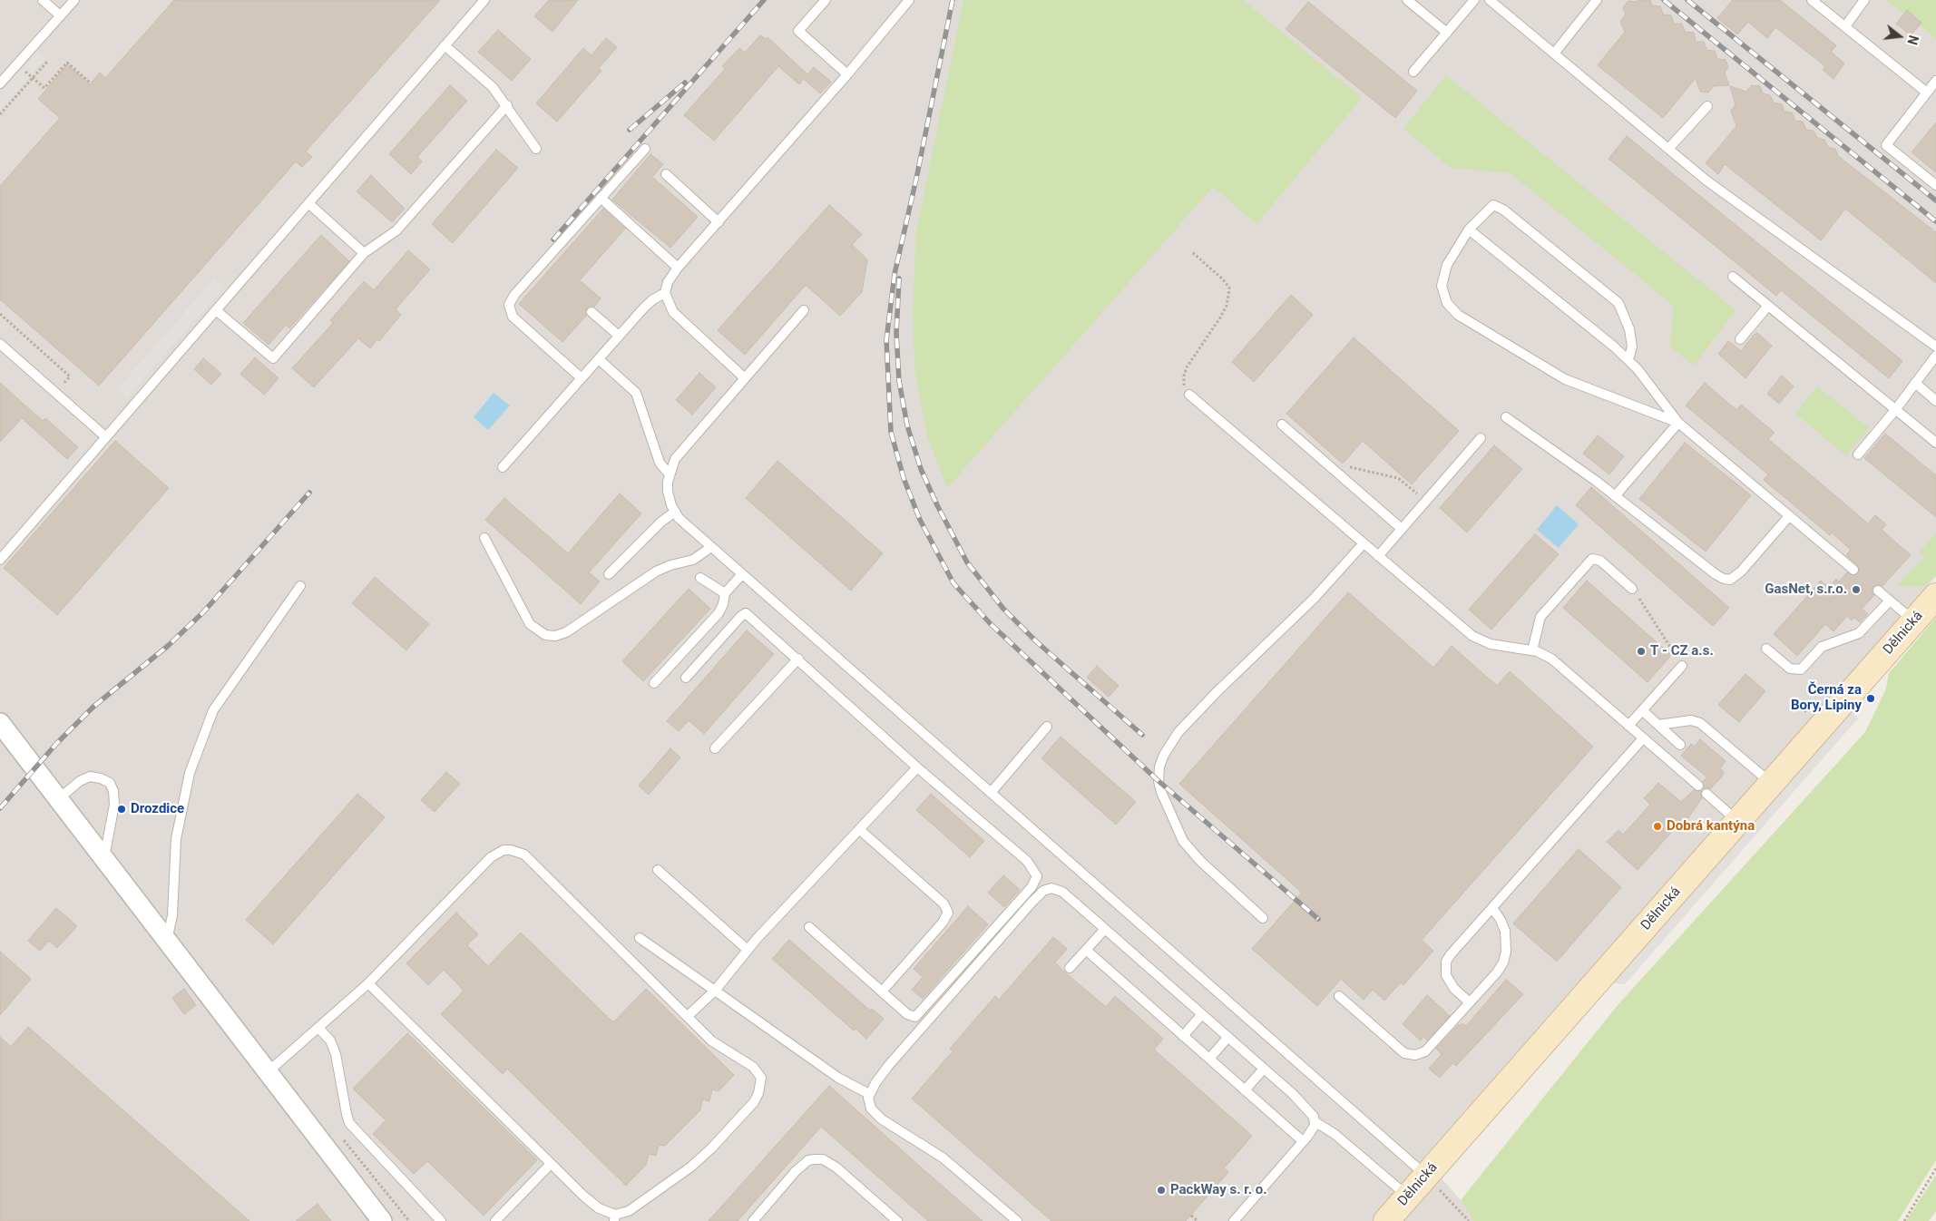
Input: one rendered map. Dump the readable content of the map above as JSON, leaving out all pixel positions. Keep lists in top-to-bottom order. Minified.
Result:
{"streets":{"street":["Dělnická"]},"places":["GasNet, s.r.o.","T - CZ a.s.","Černá za Bory, Lipiny","Drozdice","Dobrá kantýna","PackWay s. r. o."],"north":"right"}
